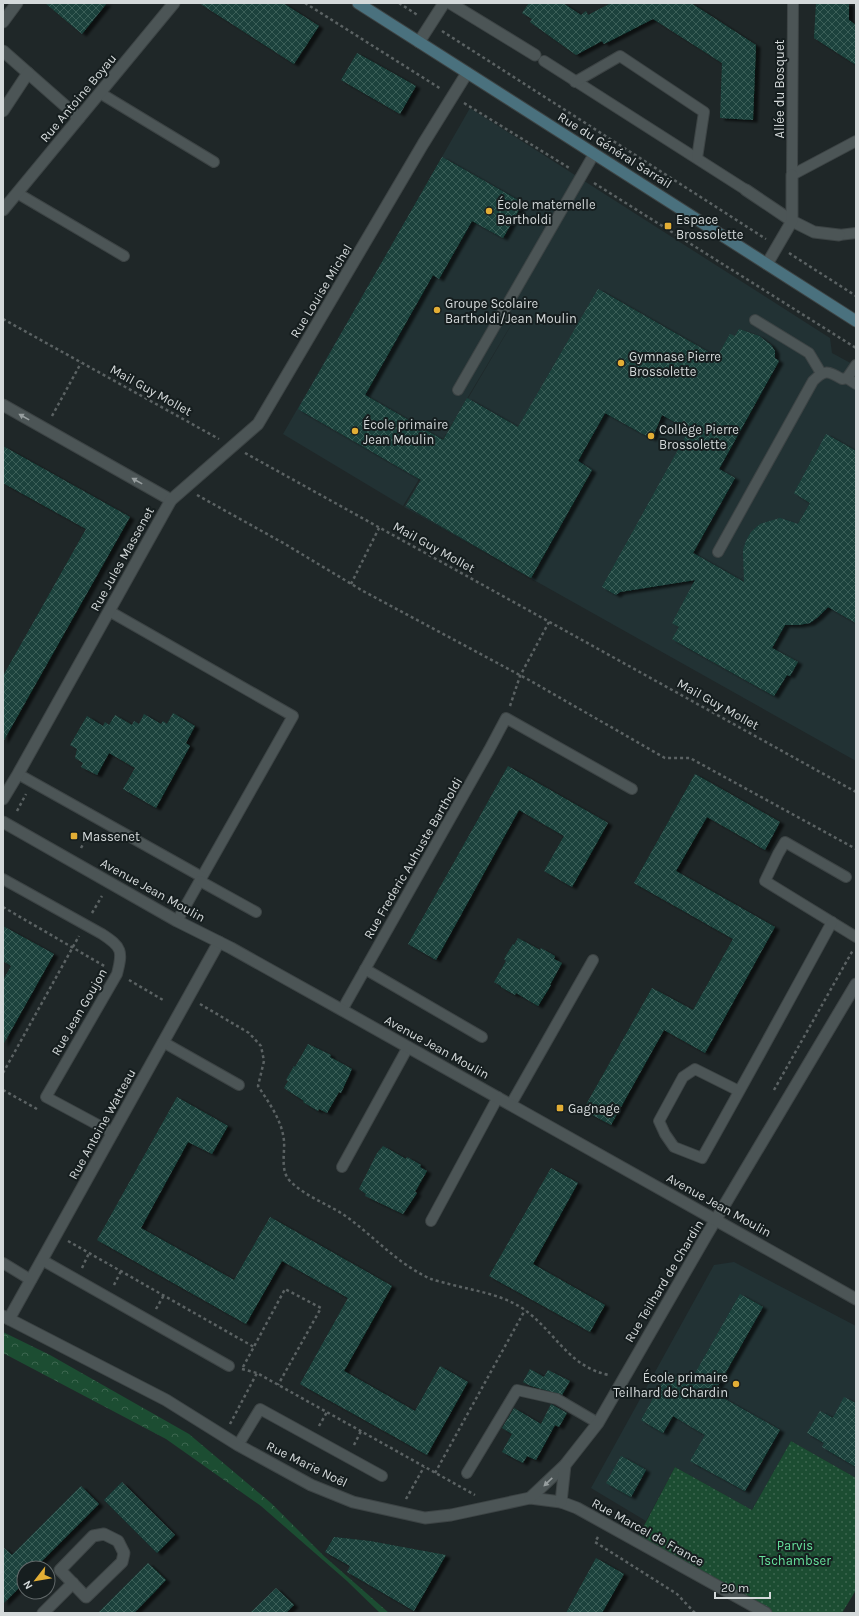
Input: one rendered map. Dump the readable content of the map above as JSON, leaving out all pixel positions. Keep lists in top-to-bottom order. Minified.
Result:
{"streets":{"main road":["Rue du Général Sarrail"],"street":["Allée du Bosquet","Rue Antoine Boyau","Rue Louise Michel","Rue Jules Massenet","Avenue Jean Moulin","Rue Antoine Watteau","Rue Teilhard de Chardin","Rue Marie Noël","Rue Marcel de France"],"lane":["Rue Frederic Auhuste Bartholdi","Rue Jean Goujon"],"path":["Mail Guy Mollet"]},"crossings":[["Allée du Bosquet","Rue du Général Sarrail"],["Rue du Général Sarrail","Rue Louise Michel"],["Rue Louise Michel","Mail Guy Mollet"],["Rue Louise Michel","Rue Jules Massenet"],["Rue Frederic Auhuste Bartholdi","Avenue Jean Moulin"],["Avenue Jean Moulin","Rue Antoine Watteau"],["Avenue Jean Moulin","Rue Teilhard de Chardin"],["Rue Jean Goujon","Rue Antoine Watteau"],["Rue Antoine Watteau","Rue Marie Noël"],["Rue Teilhard de Chardin","Rue Marie Noël"],["Rue Teilhard de Chardin","Rue Marcel de France"],["Rue Marie Noël","Rue Marcel de France"]],"one_way":["Rue Jules Massenet"],"parks":["Parvis Tschambser"],"places":{"other":["École maternelle Bartholdi","Groupe Scolaire Bartholdi/Jean Moulin","Gymnase Pierre Brossolette","École primaire Jean Moulin","Collège Pierre Brossolette","École primaire Teilhard de Chardin"],"transit":["Espace Brossolette","Massenet","Gagnage"]},"scale_bar":"20 m","north":"bottom left"}
